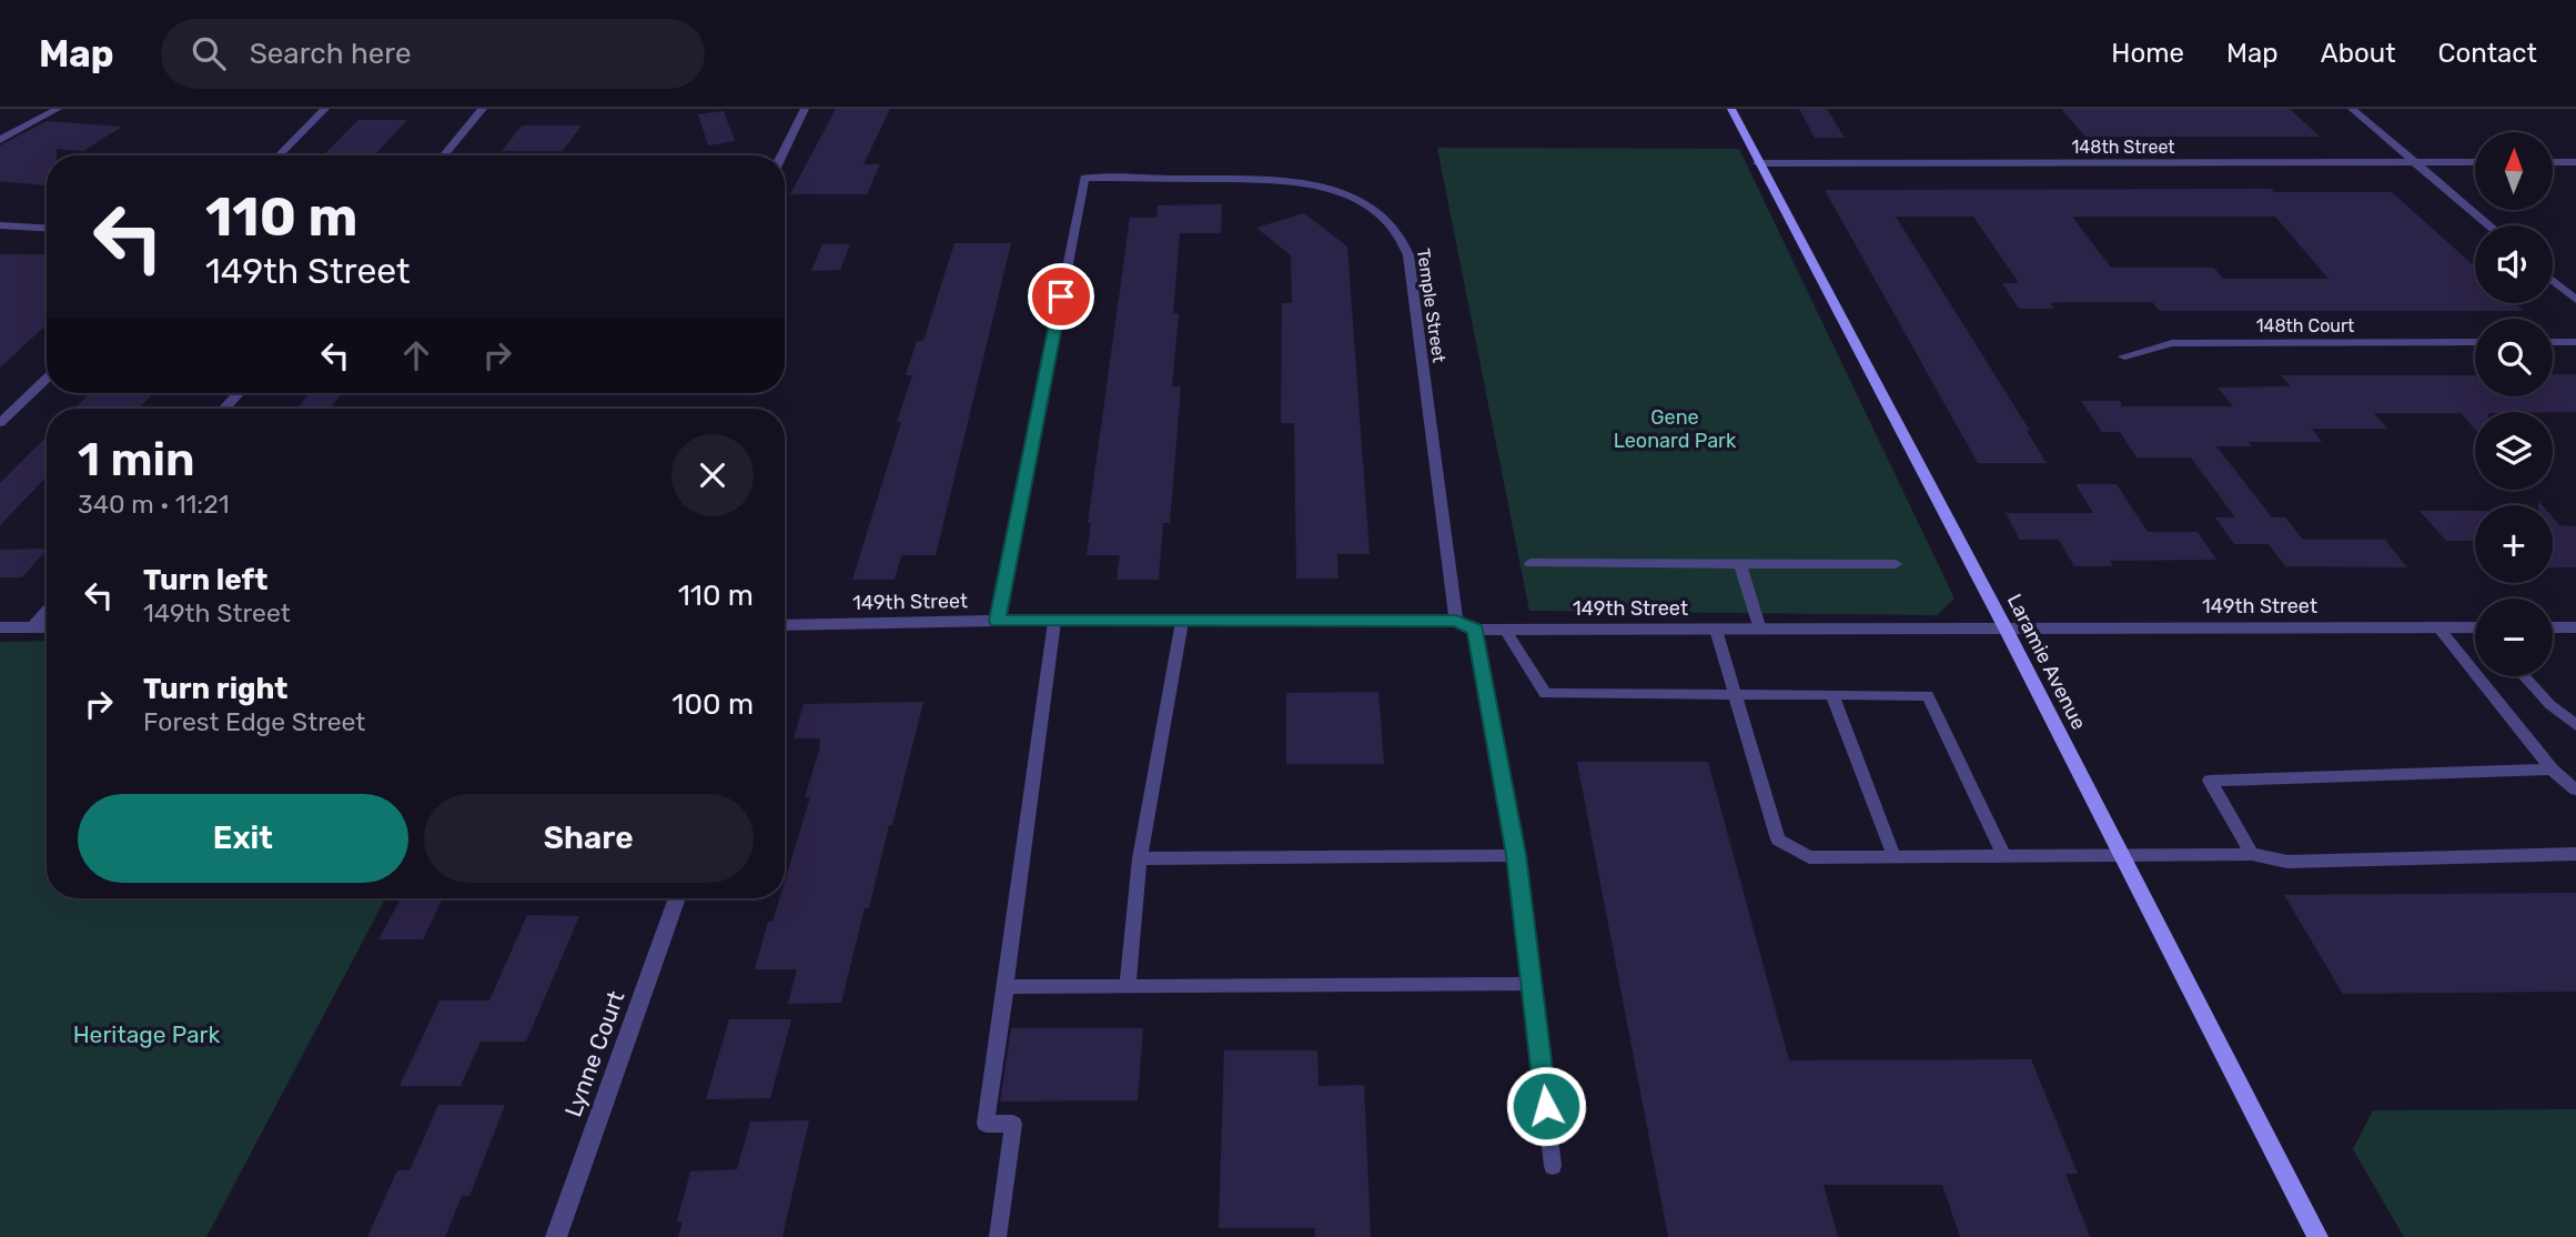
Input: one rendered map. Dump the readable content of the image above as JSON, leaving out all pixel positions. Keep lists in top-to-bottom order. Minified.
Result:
{"streets":{"street":["148th Street","Temple Street","148th Court","149th Street","Laramie Avenue","Lynne Court"]},"crossings":[["148th Street","Laramie Avenue"],["Temple Street","149th Street"],["149th Street","Laramie Avenue"]],"parks":["Gene Leonard Park","Heritage Park"],"north":"top","page":{"header":"Map","search":"Search here","nav":["Home","Map","About","Contact"],"map_buttons":["+","−"],"turn":["110 m","149th Street"],"heading":["1 min","340 m · 11:21"],"list":[{"name":"Turn left","note":"149th Street","value":"110 m"},{"name":"Turn right","note":"Forest Edge Street","value":"100 m"}],"buttons":["Exit","Share"]}}
